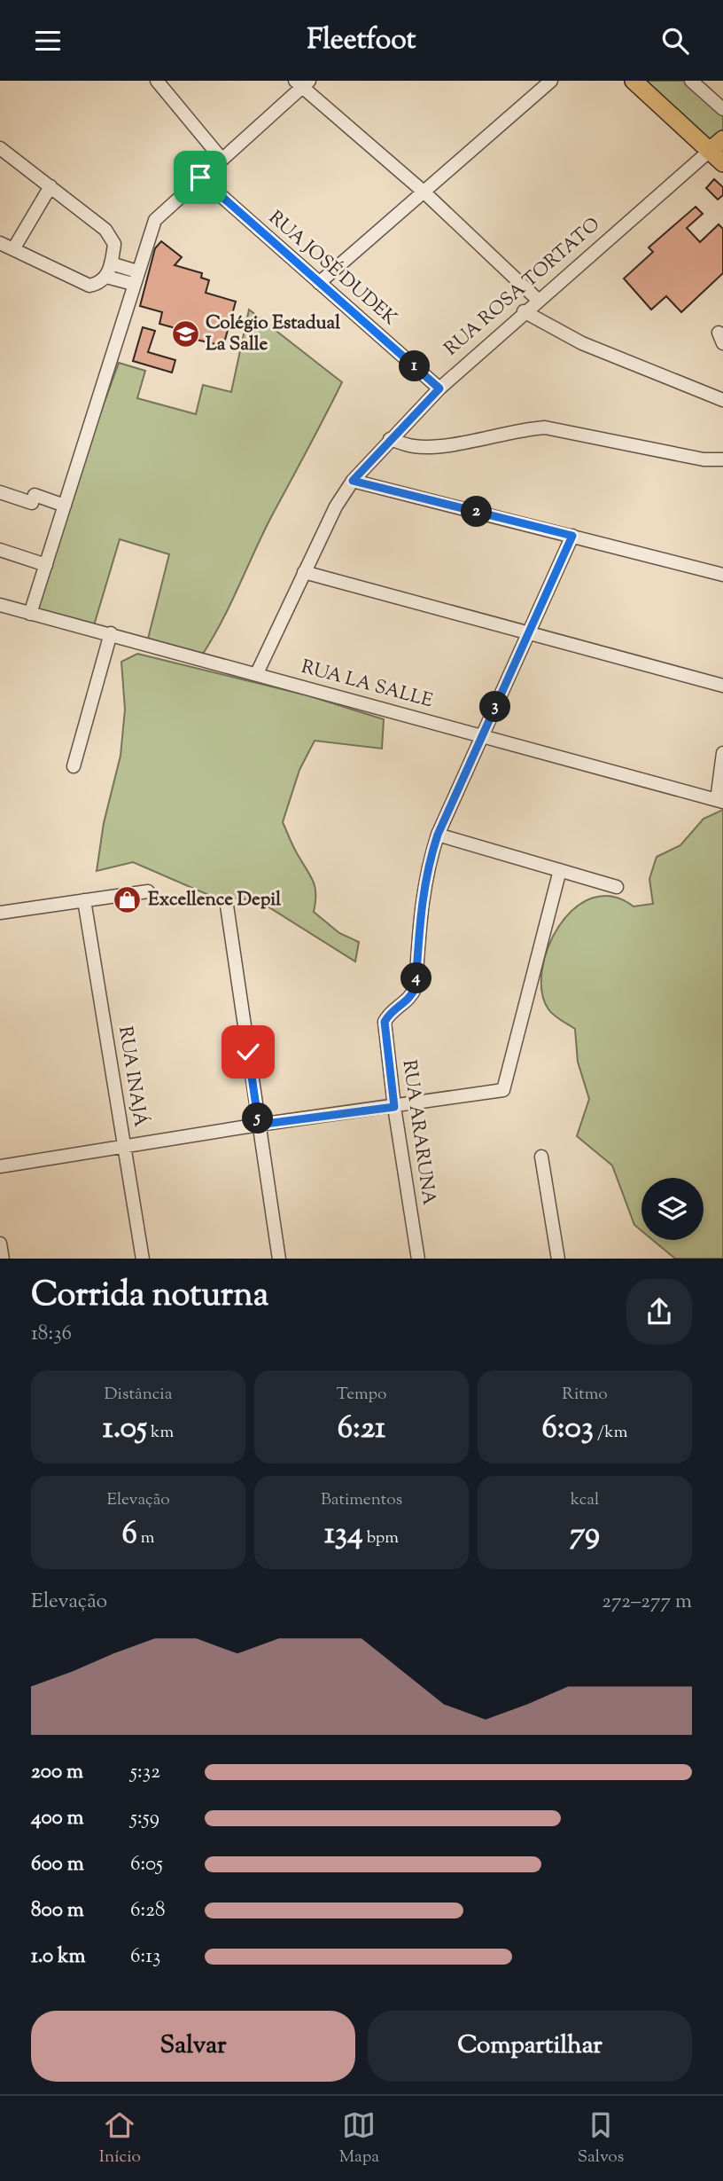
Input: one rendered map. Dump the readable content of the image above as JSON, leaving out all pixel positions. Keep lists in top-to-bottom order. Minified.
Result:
{"streets":{"street":["RUA JOSÉ DUDEK","RUA ROSA TORTATO","RUA LA SALLE","RUA INAJÁ","RUA ARARUNA"]},"crossings":[["RUA JOSÉ DUDEK","RUA ROSA TORTATO"],["RUA ROSA TORTATO","RUA LA SALLE"]],"places":{"school or university":["Colégio Estadual La Salle"],"shop":["Excellence Depil"]},"page":{"header":"Fleetfoot","pins":["1","2","3","4","5"],"heading":["Corrida noturna","18:36"],"stats":[["Distância","1.05 km"],["Tempo","6:21"],["Ritmo","6:03 /km"],["Elevação","6 m"],["Batimentos","134 bpm"],["kcal","79"]],"chart":["Elevação","272–277 m"],"list":[{"name":"200 m","note":"5:32"},{"name":"400 m","note":"5:59"},{"name":"600 m","note":"6:05"},{"name":"800 m","note":"6:28"},{"name":"1.0 km","note":"6:13"}],"buttons":["Salvar","Compartilhar"],"tabs":["Início","Mapa","Salvos"]}}
